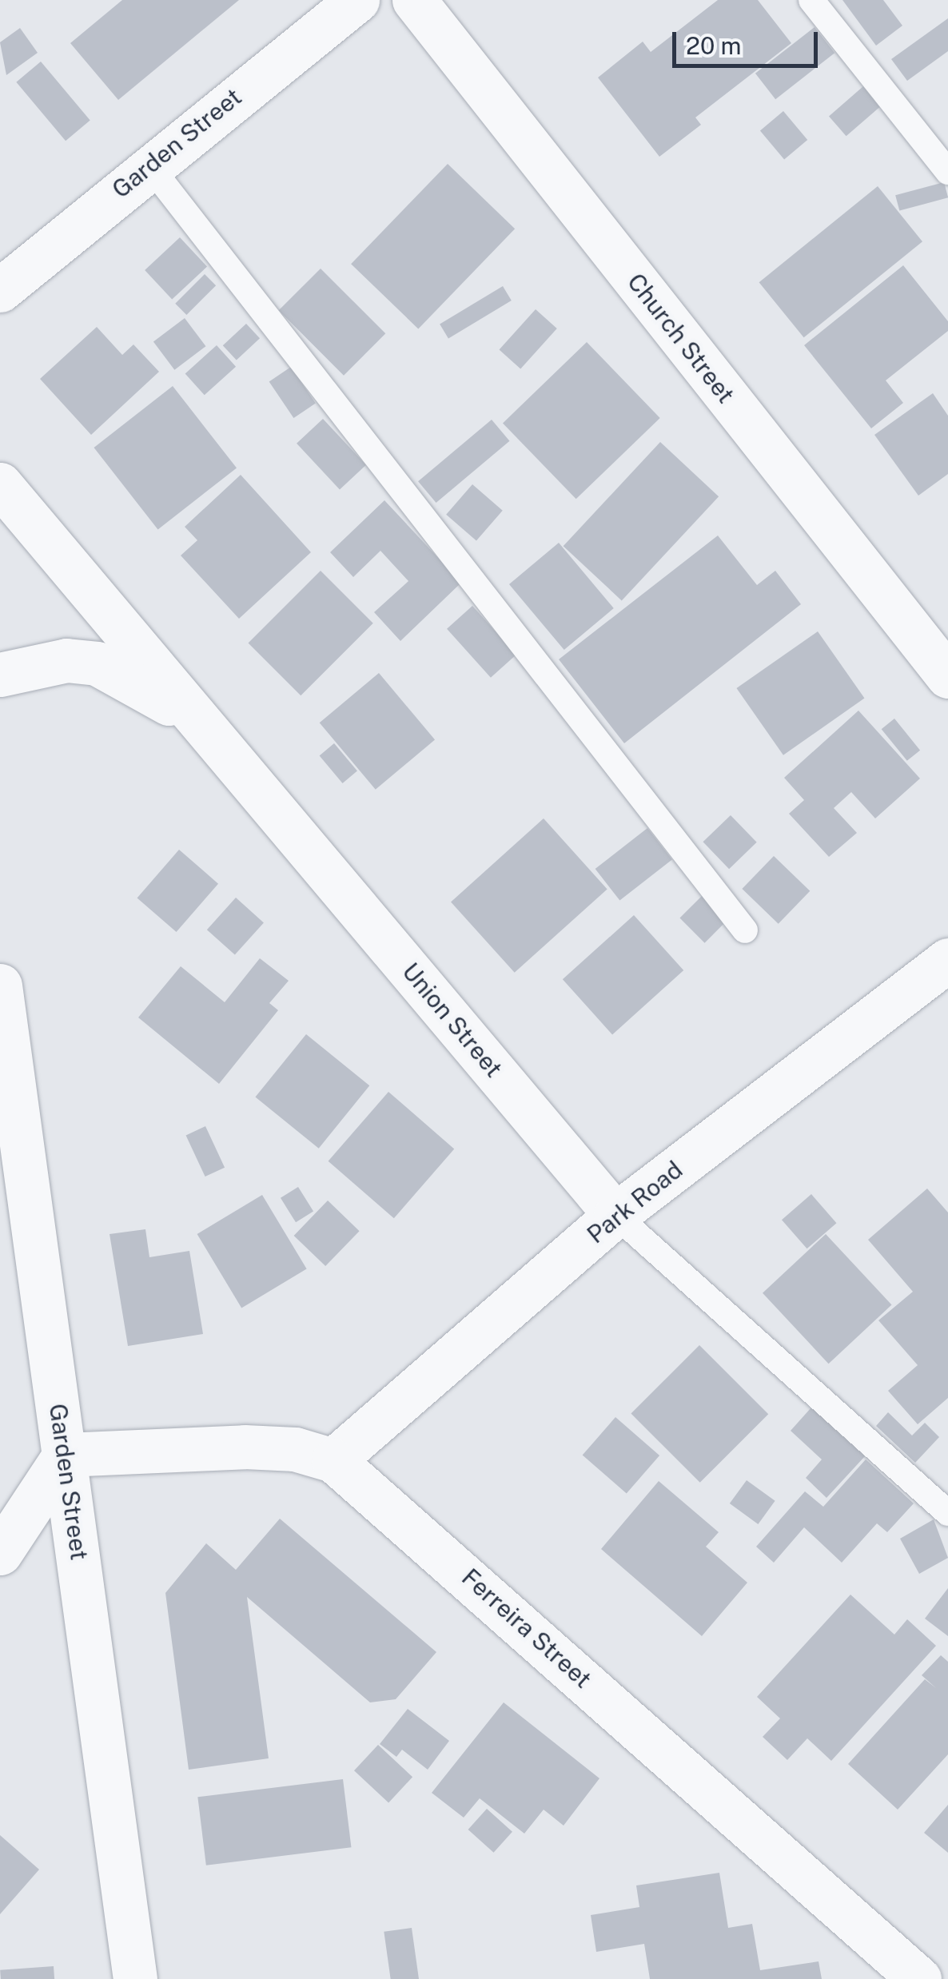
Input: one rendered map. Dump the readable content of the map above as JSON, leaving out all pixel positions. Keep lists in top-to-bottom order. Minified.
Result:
{"streets":{"street":["Garden Street","Church Street","Union Street","Park Road","Ferreira Street"]},"crossings":[["Union Street","Park Road"],["Park Road","Ferreira Street"]],"scale_bar":"20 m"}
